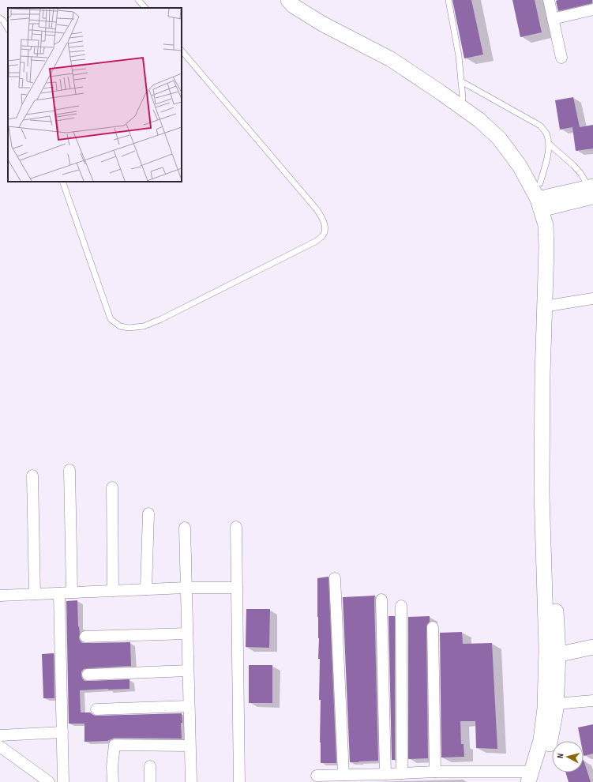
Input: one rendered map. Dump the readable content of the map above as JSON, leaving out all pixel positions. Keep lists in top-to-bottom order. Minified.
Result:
{"north":"left"}
